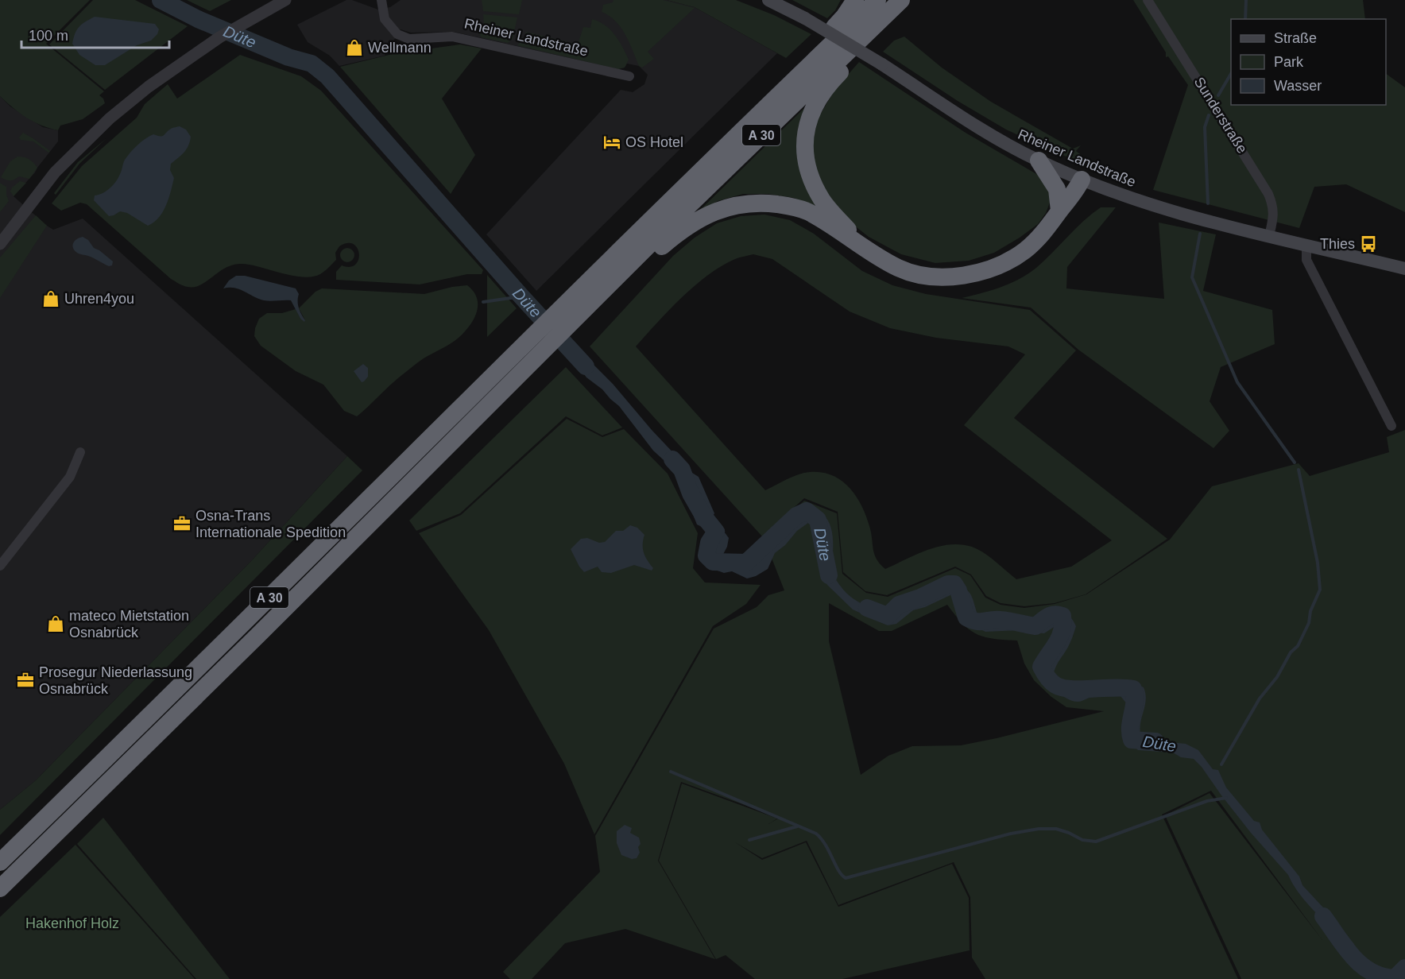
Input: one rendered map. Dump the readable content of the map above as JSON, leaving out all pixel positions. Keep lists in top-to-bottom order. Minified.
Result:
{"streets":{"highway":["A 30"],"main road":["Rheiner Landstraße"],"street":["Sunderstraße"]},"crossings":[["Rheiner Landstraße","Sunderstraße"]],"water":["Düte"],"parks":["Hakenhof Holz"],"places":{"shop":["Wellmann","Uhren4you","mateco Mietstation Osnabrück"],"hotel":["OS Hotel"],"bus stop":["Thies"],"office":["Osna-Trans Internationale Spedition","Prosegur Niederlassung Osnabrück"]},"legend":["Straße","Park","Wasser"],"scale_bar":"100 m"}
